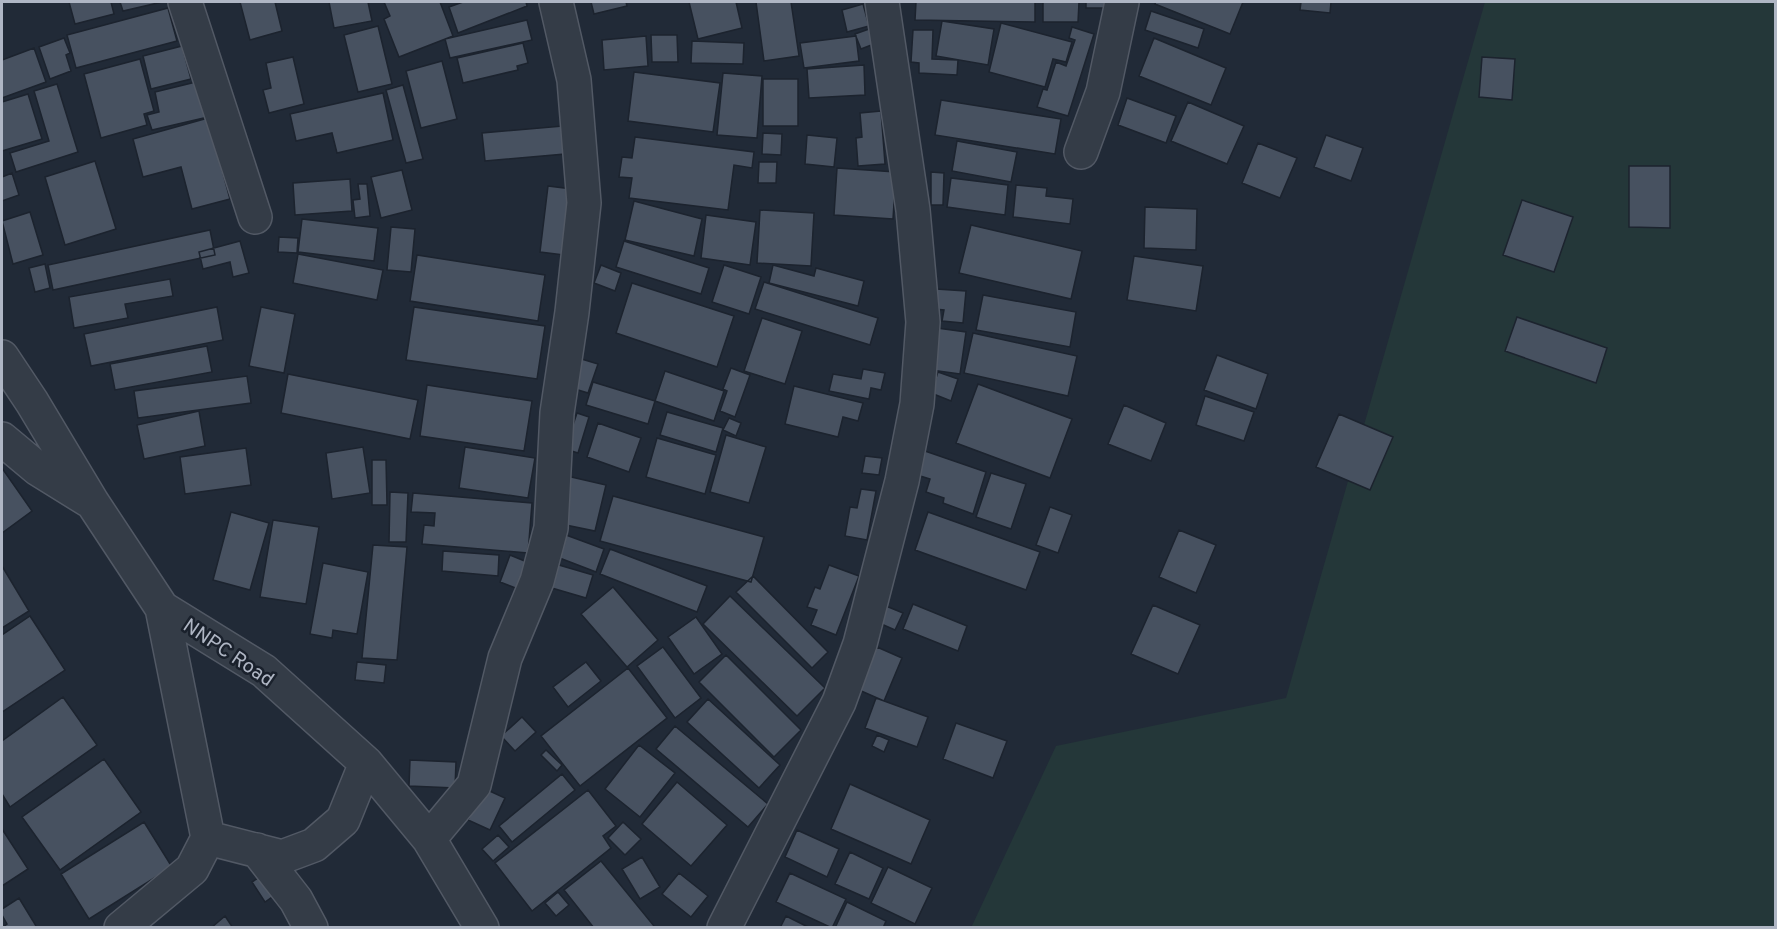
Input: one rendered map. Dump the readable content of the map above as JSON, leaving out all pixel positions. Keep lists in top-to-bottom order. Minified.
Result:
{"streets":{"street":["NNPC Road"]}}
